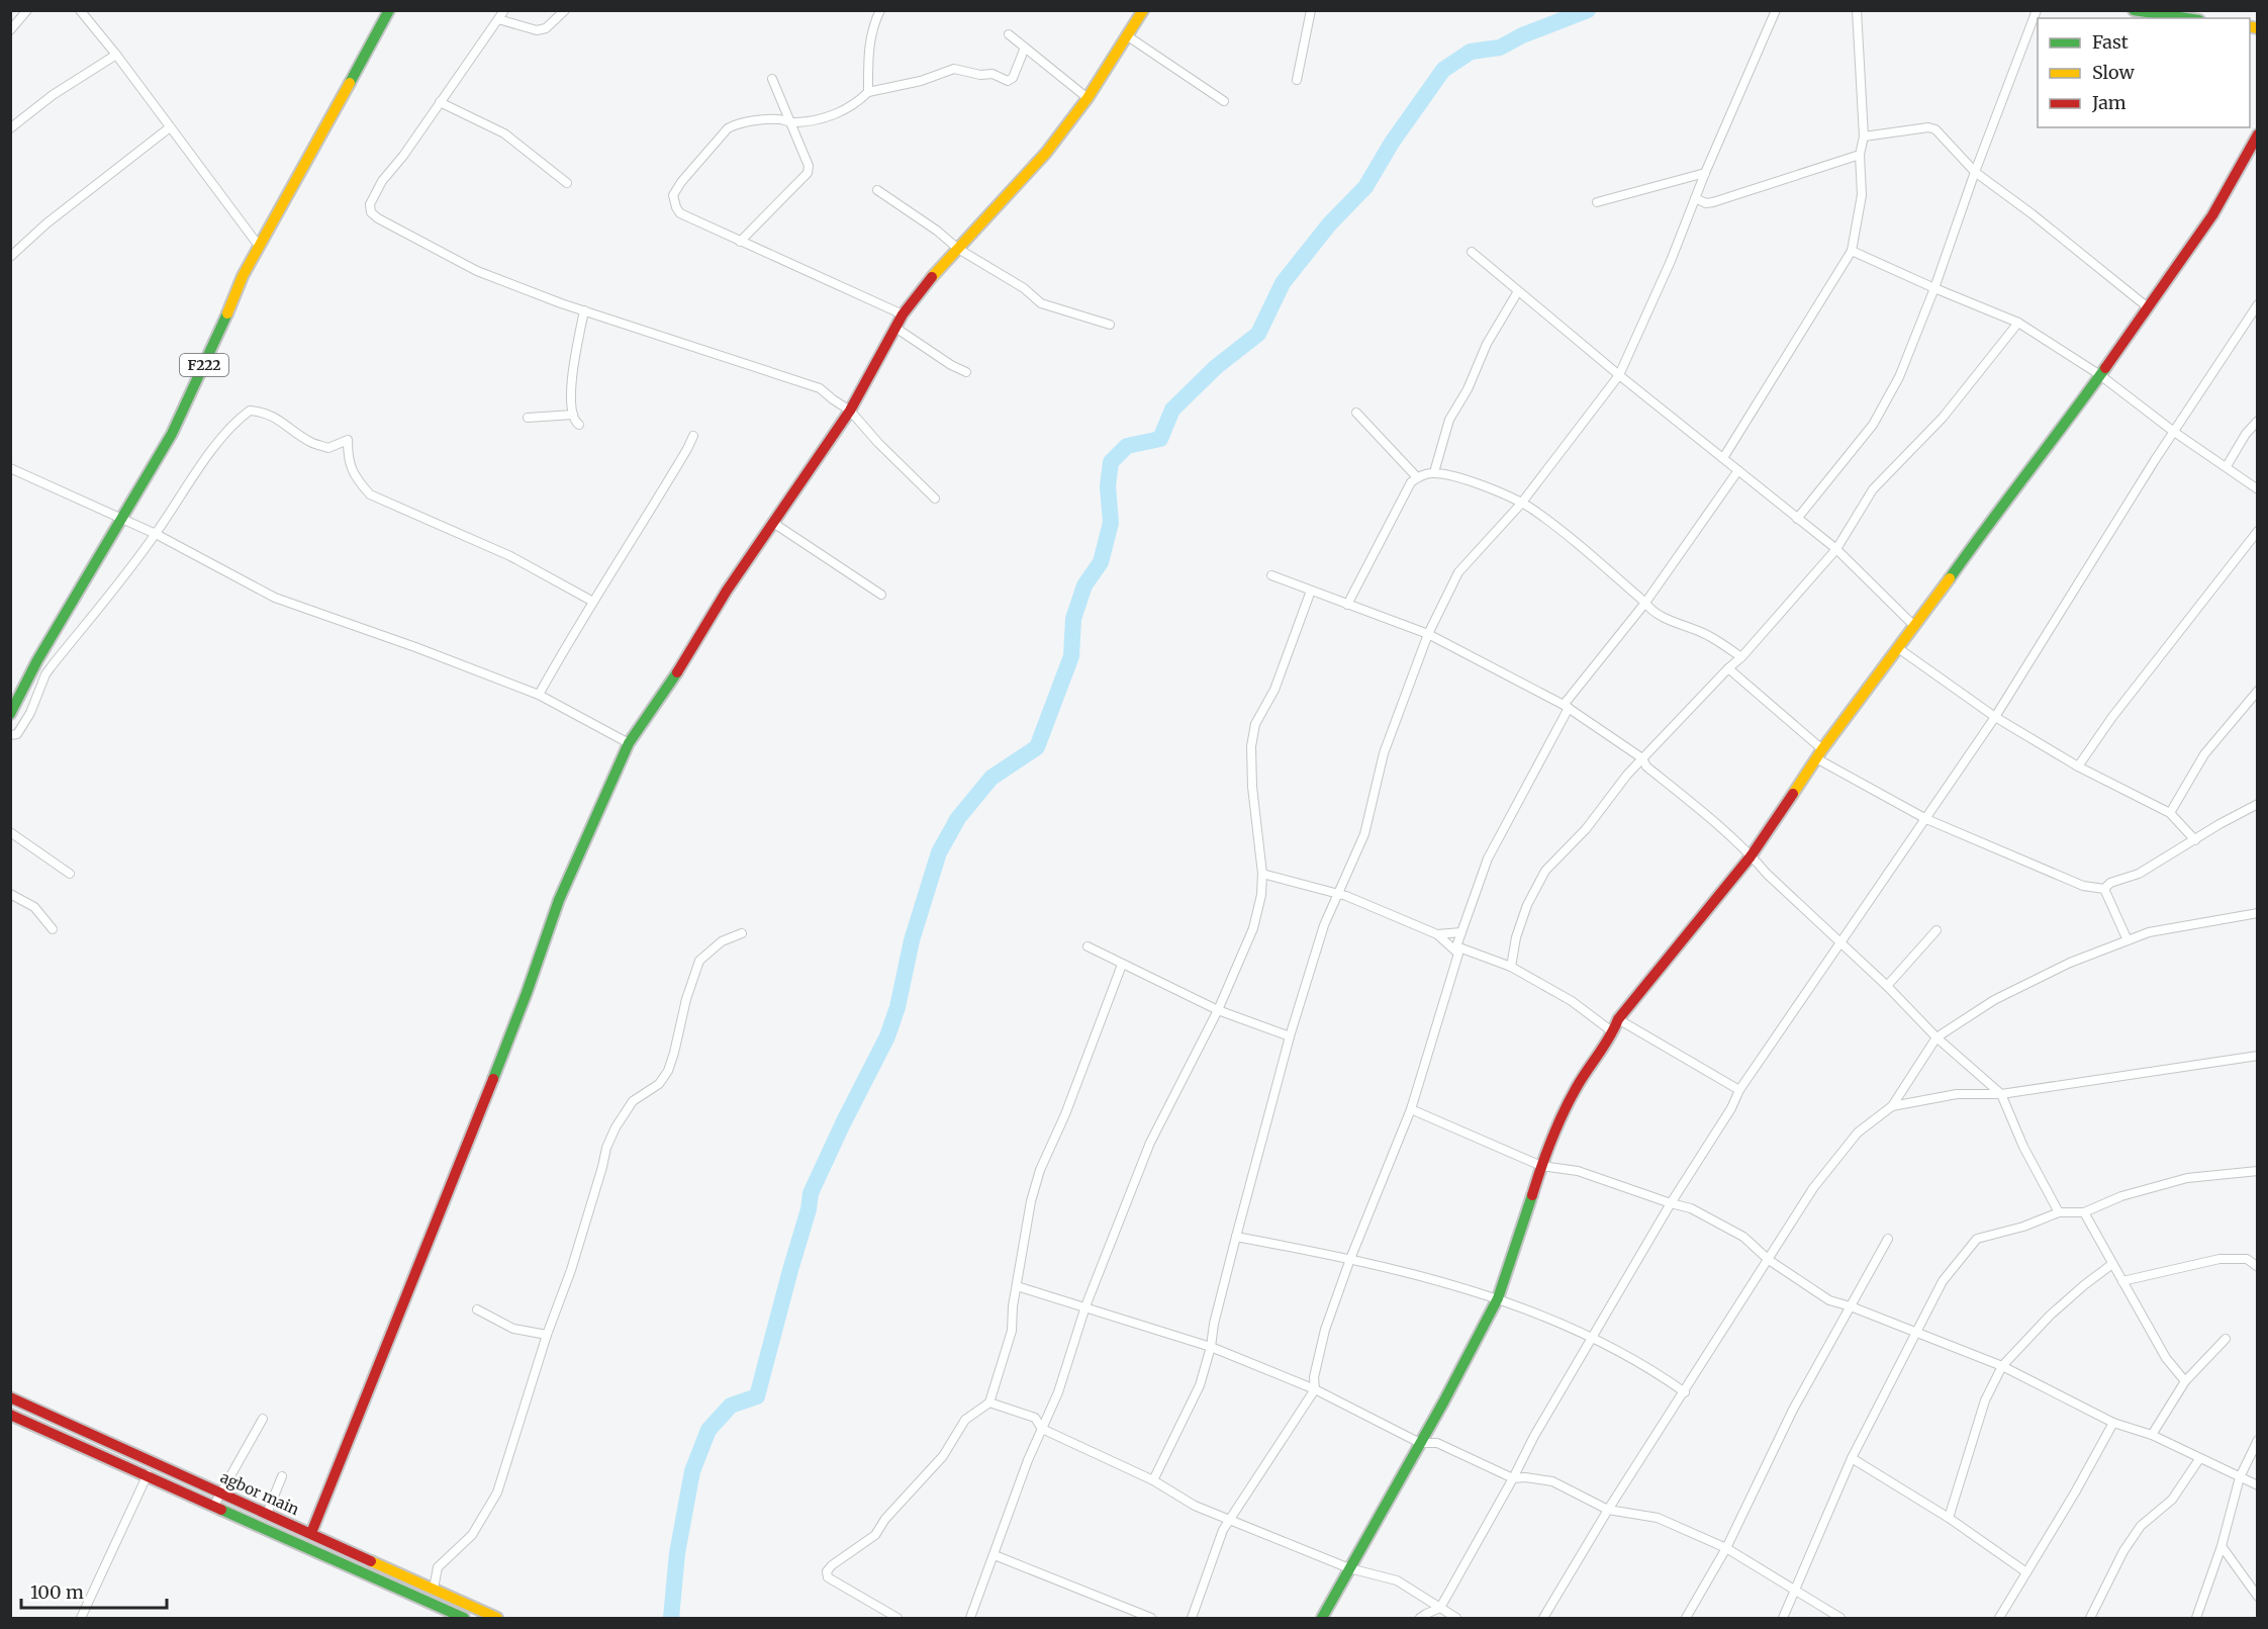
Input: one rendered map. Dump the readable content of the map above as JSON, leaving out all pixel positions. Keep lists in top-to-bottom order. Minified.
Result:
{"streets":{"main road":["F222","agbor main"]},"legend":["Fast","Slow","Jam"],"scale_bar":"100 m"}
